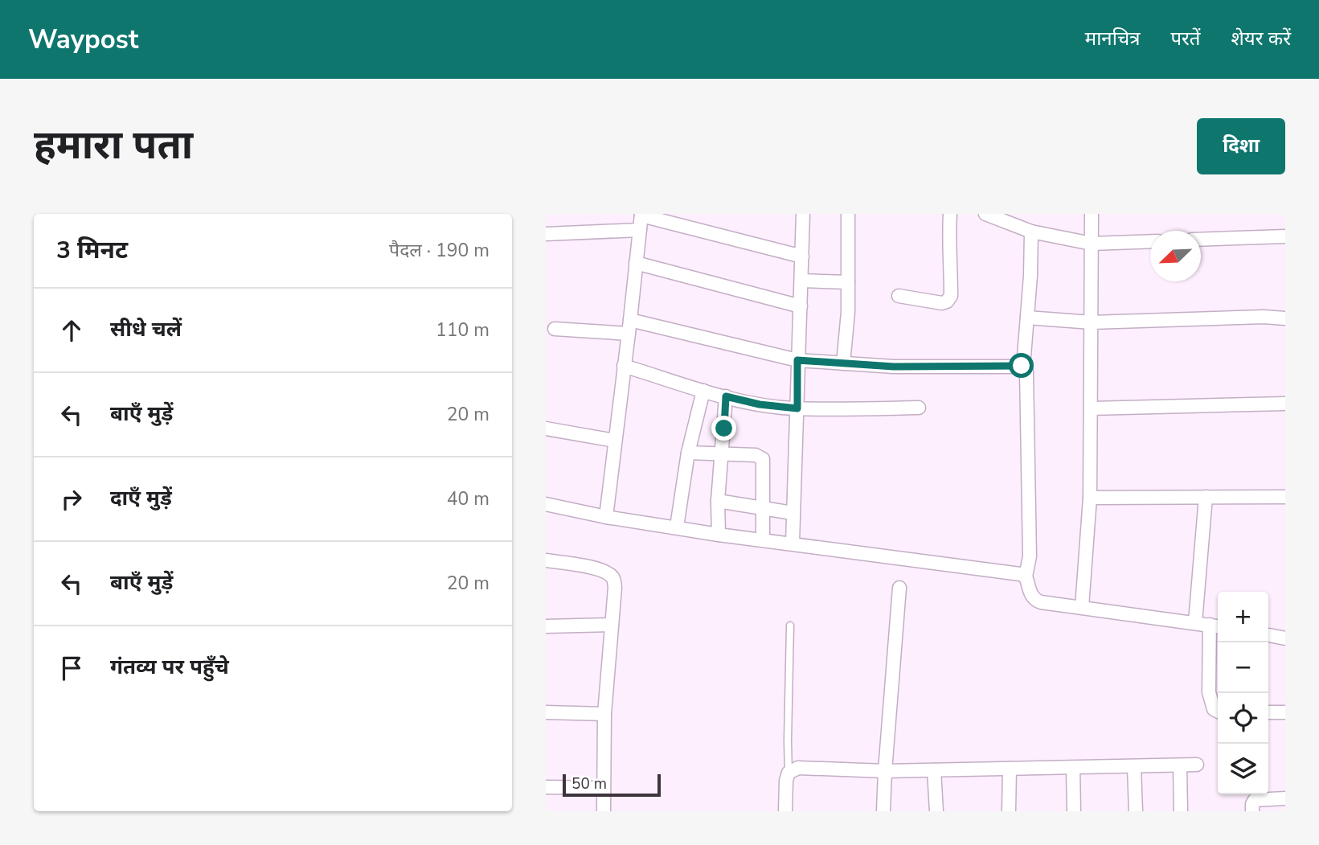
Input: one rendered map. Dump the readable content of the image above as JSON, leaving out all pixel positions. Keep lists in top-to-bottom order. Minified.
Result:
{"scale_bar":"50 m","north":"bottom left","page":{"header":"Waypost","nav":["मानचित्र","परतें","शेयर करें"],"title":"हमारा पता","buttons":"दिशा","heading":["3 मिनट","पैदल · 190 m"],"list":[["सीधे चलें","110 m"],["बाएँ मुड़ें","20 m"],["दाएँ मुड़ें","40 m"],["बाएँ मुड़ें","20 m"],"गंतव्य पर पहुँचे"],"map_buttons":["+","−"],"scale":"50 m"}}
